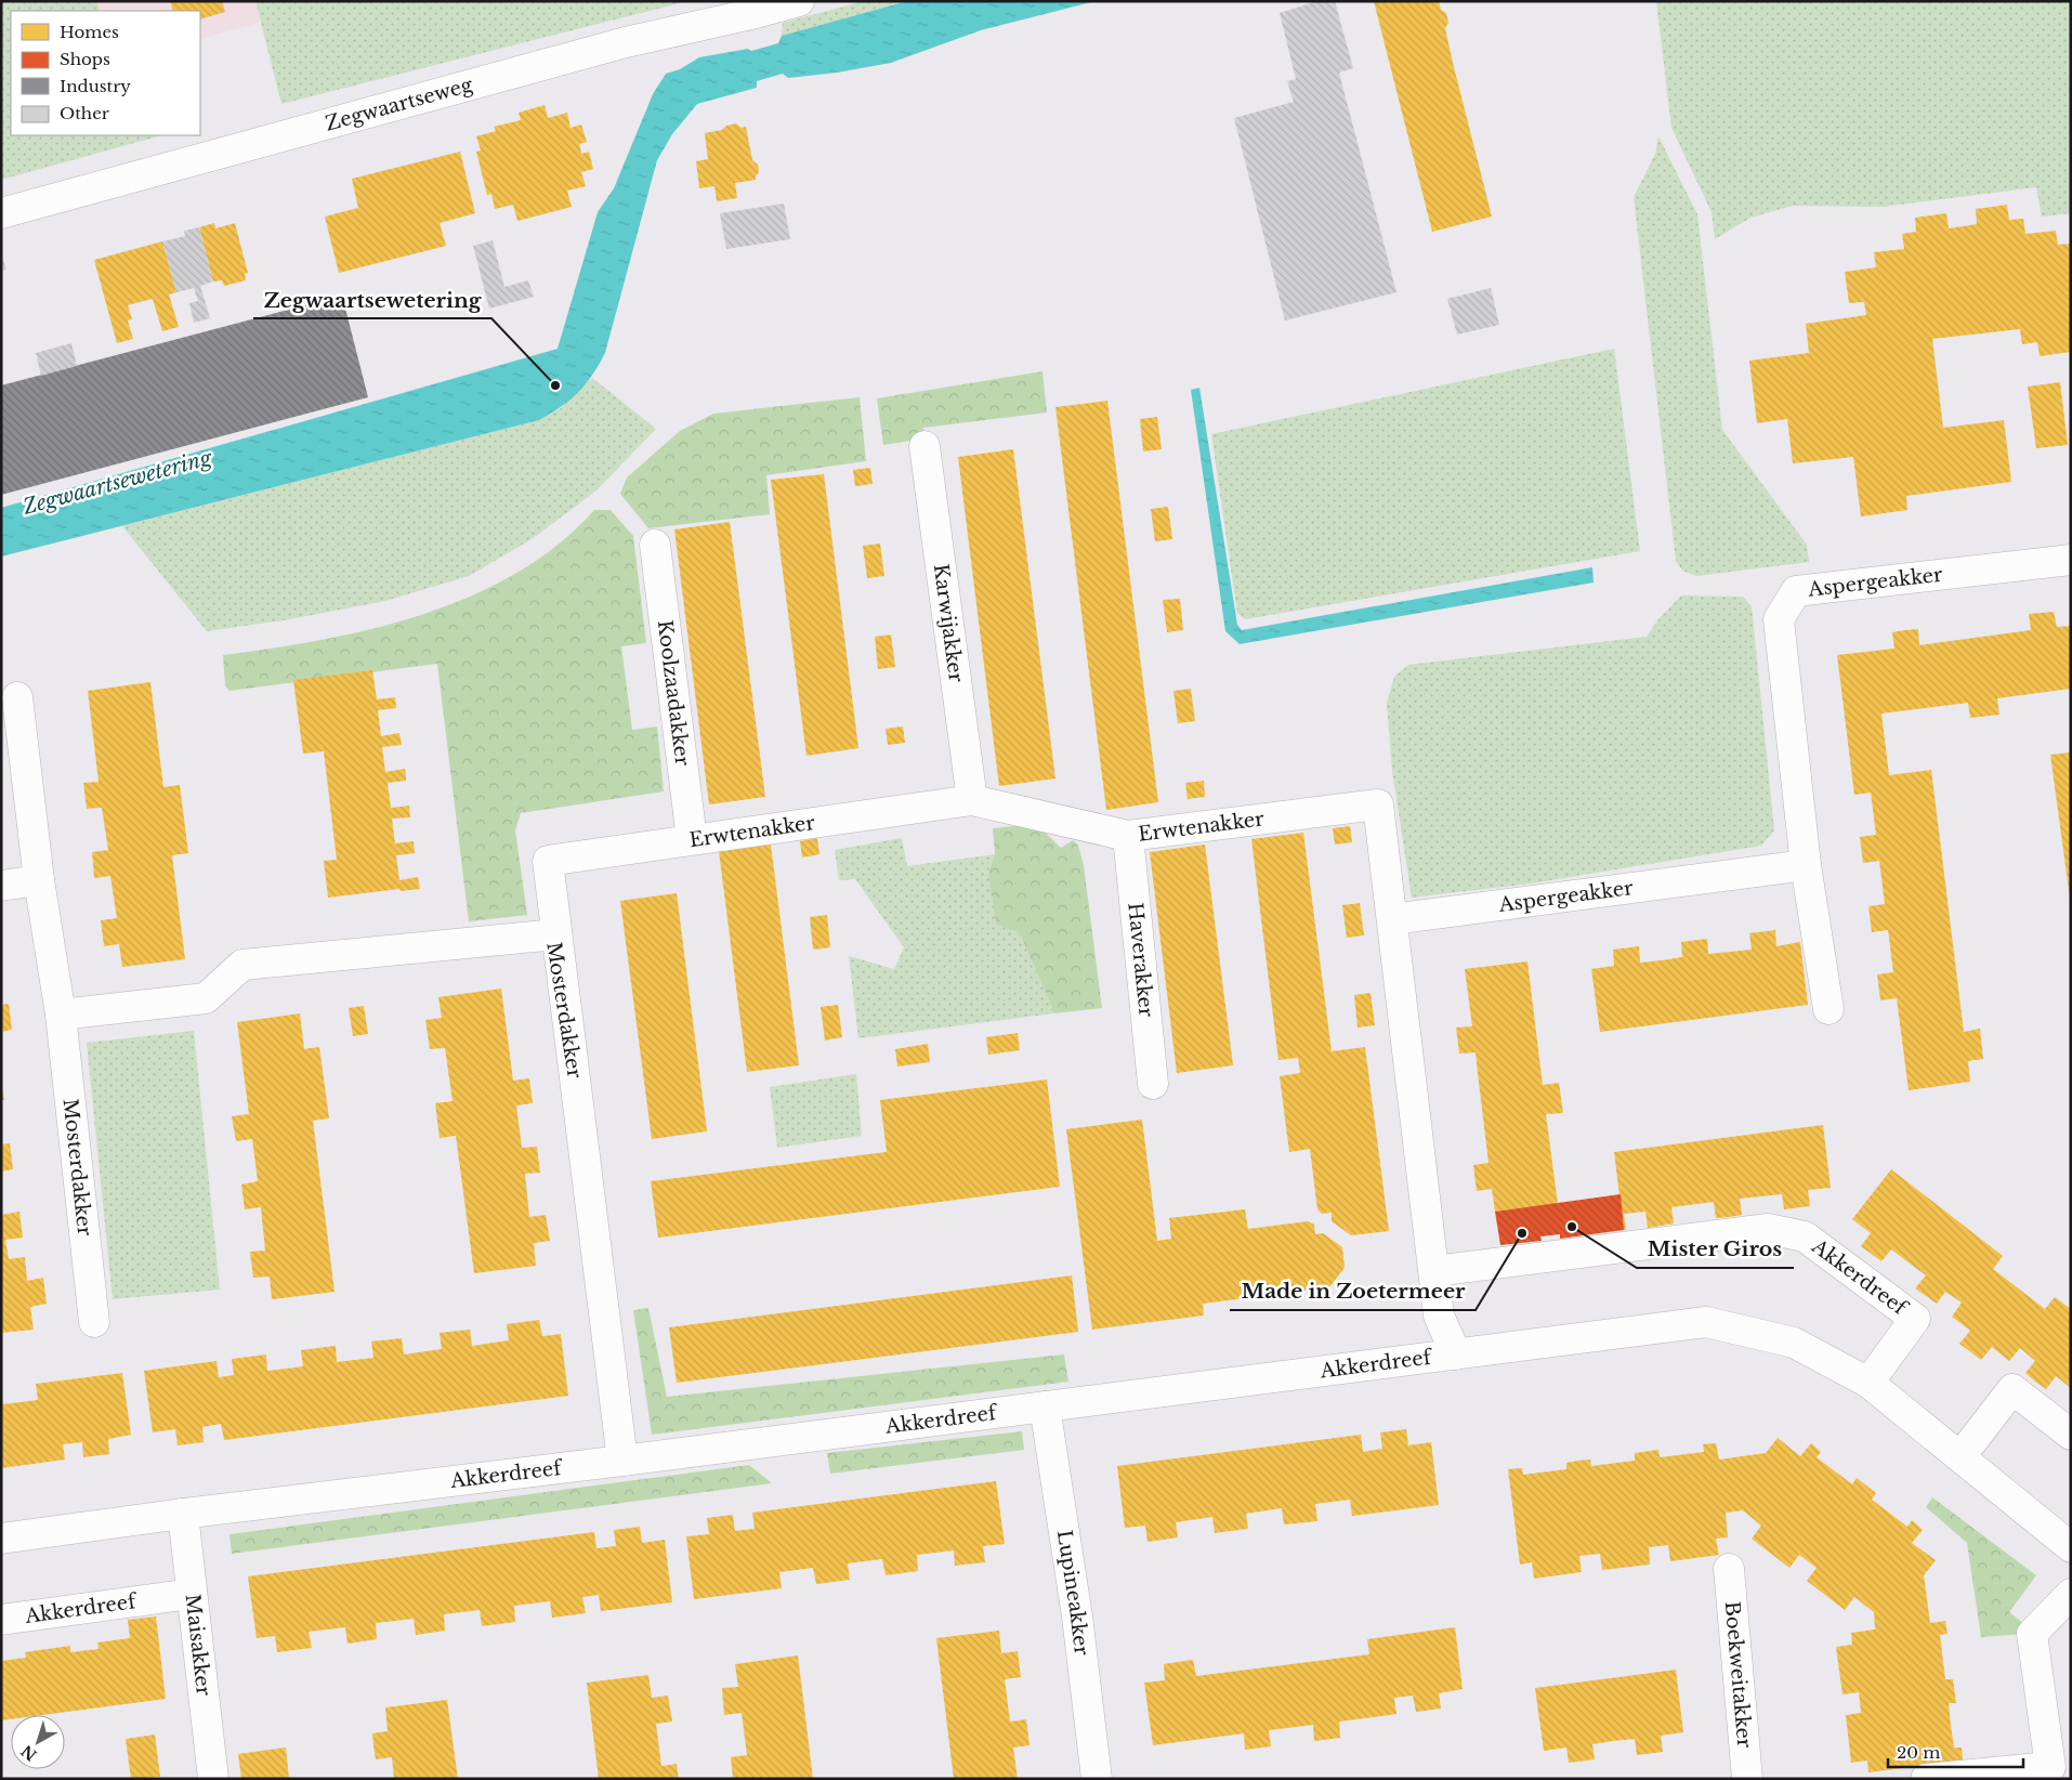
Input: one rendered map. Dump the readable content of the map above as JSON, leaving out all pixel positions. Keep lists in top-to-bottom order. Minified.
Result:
{"streets":{"street":["Zegwaartseweg","Aspergeakker","Karwijakker","Koolzaadakker","Erwtenakker","Haverakker","Mosterdakker","Akkerdreef","Lupineakker","Maisakker","Boekweitakker"]},"crossings":[["Aspergeakker","Erwtenakker"],["Karwijakker","Erwtenakker"],["Koolzaadakker","Erwtenakker"],["Erwtenakker","Haverakker"],["Erwtenakker","Mosterdakker"],["Erwtenakker","Akkerdreef"],["Mosterdakker","Akkerdreef"],["Akkerdreef","Lupineakker"],["Akkerdreef","Maisakker"]],"water":["Zegwaartsewetering"],"places":["Zegwaartsewetering","Mister Giros","Made in Zoetermeer"],"legend":["Homes","Shops","Industry","Other"],"scale_bar":"20 m","north":"bottom left"}
